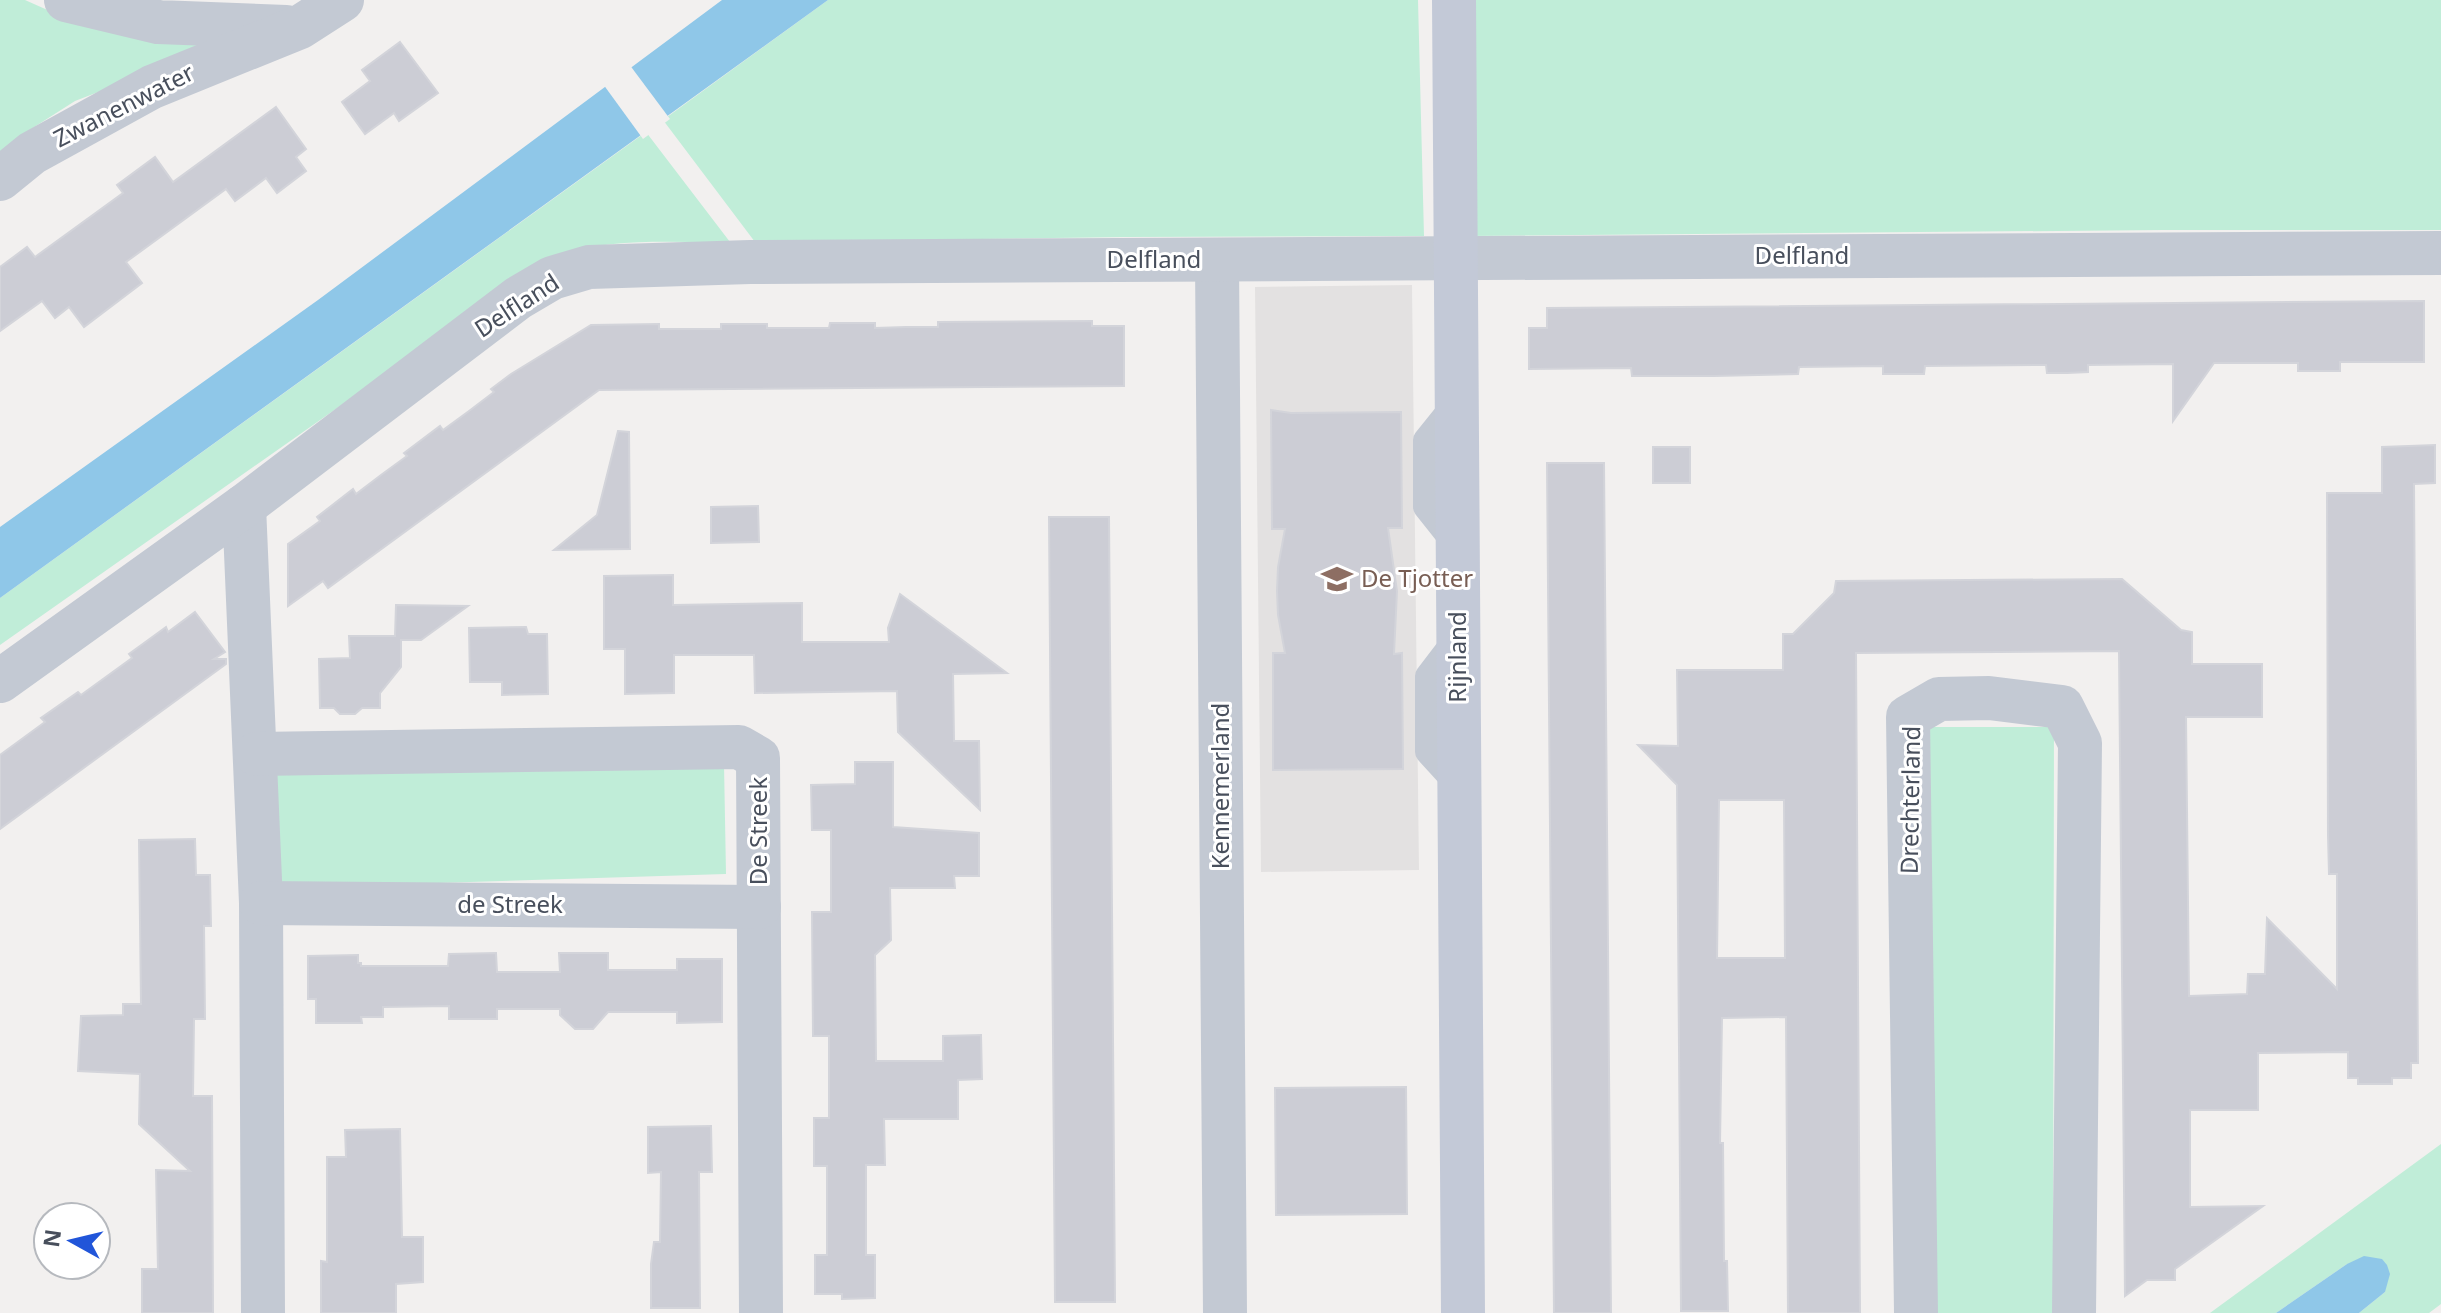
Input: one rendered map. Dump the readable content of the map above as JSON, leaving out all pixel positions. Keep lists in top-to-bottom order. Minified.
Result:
{"streets":{"street":["Zwanenwater","Delfland","Rijnland","Kennemerland","Drechterland","De Streek","de Streek"]},"crossings":[["Delfland","Rijnland"],["Delfland","Kennemerland"],["De Streek","de Streek"]],"places":{"school or university":["De Tjotter"]},"north":"left"}
